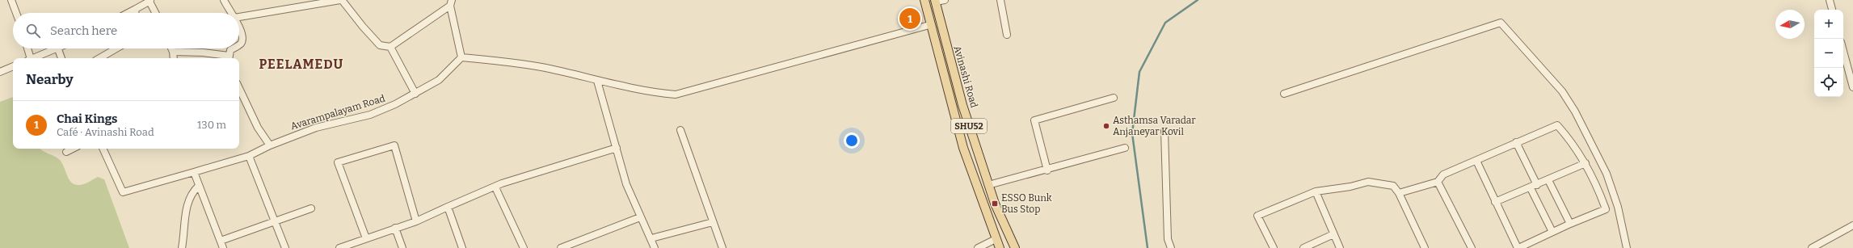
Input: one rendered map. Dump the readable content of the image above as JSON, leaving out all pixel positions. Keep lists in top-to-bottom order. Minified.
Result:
{"streets":{"main road":["Avinashi Road","SHU52"],"street":["Avarampalayam Road"]},"districts":["PEELAMEDU"],"places":{"other":["Asthamsa Varadar Anjaneyar Kovil"],"transit":["ESSO Bunk Bus Stop"]},"north":"left","page":{"pins":"1","map_buttons":["+","−"],"search":"Search here","heading":"Nearby","list":[{"mark":"1","name":"Chai Kings","note":"Café · Avinashi Road","value":"130 m"}]}}
